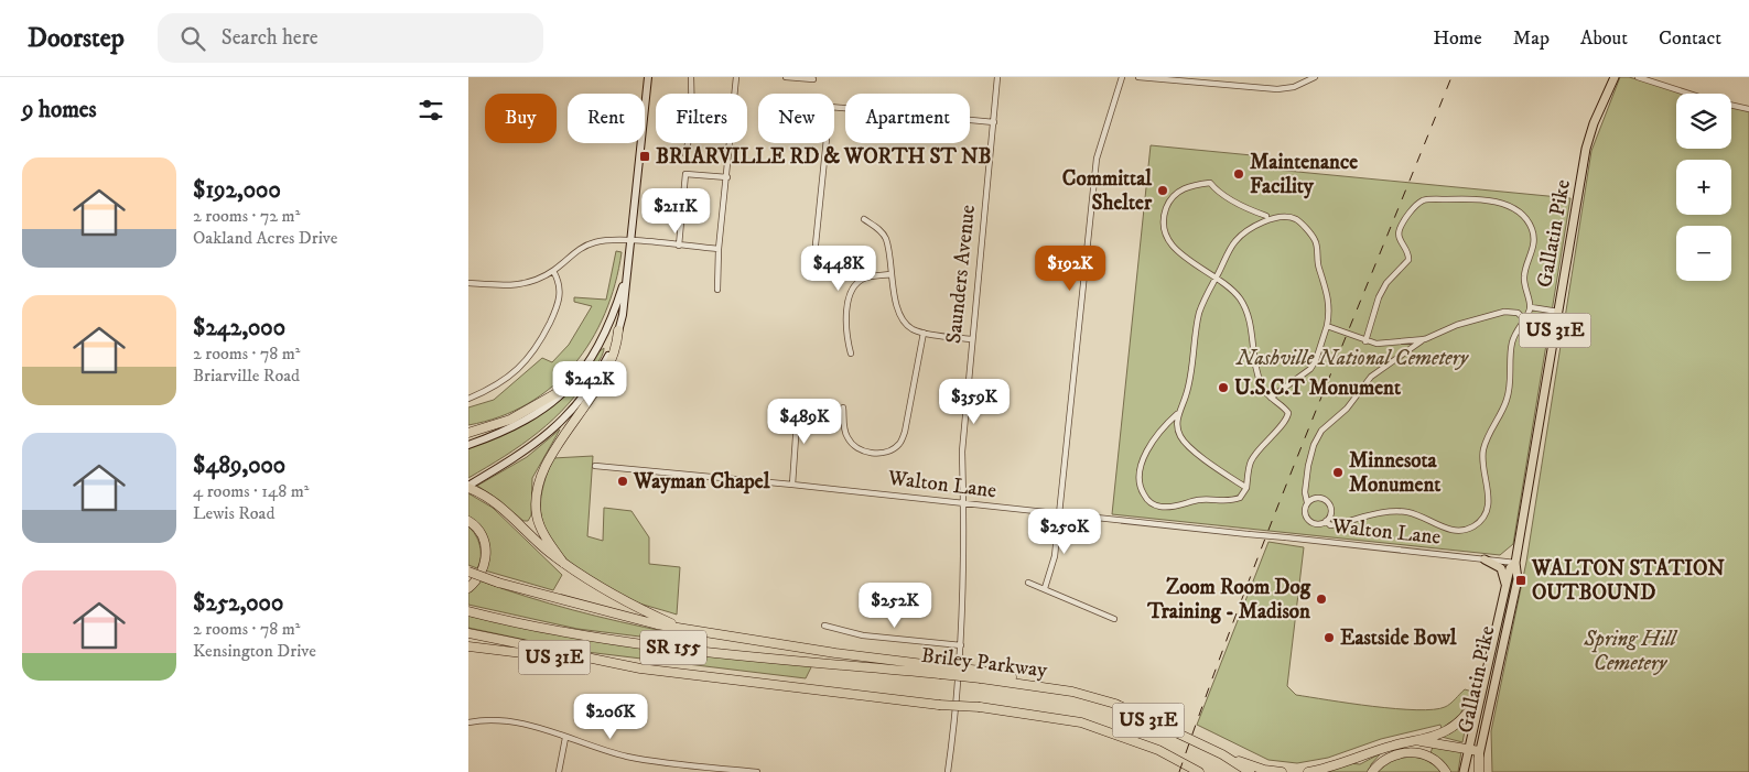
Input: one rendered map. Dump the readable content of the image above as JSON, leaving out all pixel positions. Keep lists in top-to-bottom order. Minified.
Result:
{"streets":{"highway":["US 31E","SR 155","Briley Parkway"],"main road":["Gallatin Pike"],"street":["Saunders Avenue","Walton Lane"]},"crossings":[["Gallatin Pike","US 31E"],["Gallatin Pike","Walton Lane"],["Saunders Avenue","Walton Lane"],["US 31E","SR 155"],["US 31E","Briley Parkway"]],"parks":["Nashville National Cemetery","Spring Hill Cemetery"],"places":{"transit":["BRIARVILLE RD & WORTH ST NB","WALTON STATION OUTBOUND"],"other":["Maintenance Facility","Committal Shelter","U.S.C.T Monument","Minnesota Monument","Wayman Chapel","Zoom Room Dog Training - Madison","Eastside Bowl"]},"page":{"header":"Doorstep","search":"Search here","nav":["Home","Map","About","Contact"],"heading":"9 homes","map_buttons":["+","−"],"chip":["Buy","Rent","Filters","New","Apartment"],"list":[{"name":"$192,000","note":"2 rooms · 72 m² · Oakland Acres Drive"},{"name":"$242,000","note":"2 rooms · 78 m² · Briarville Road"},{"name":"$489,000","note":"4 rooms · 148 m² · Lewis Road"},{"name":"$252,000","note":"2 rooms · 78 m² · Kensington Drive"}],"price":["$211K","$448K","$192K","$242K","$359K","$489K","$250K","$252K","$206K"]}}
